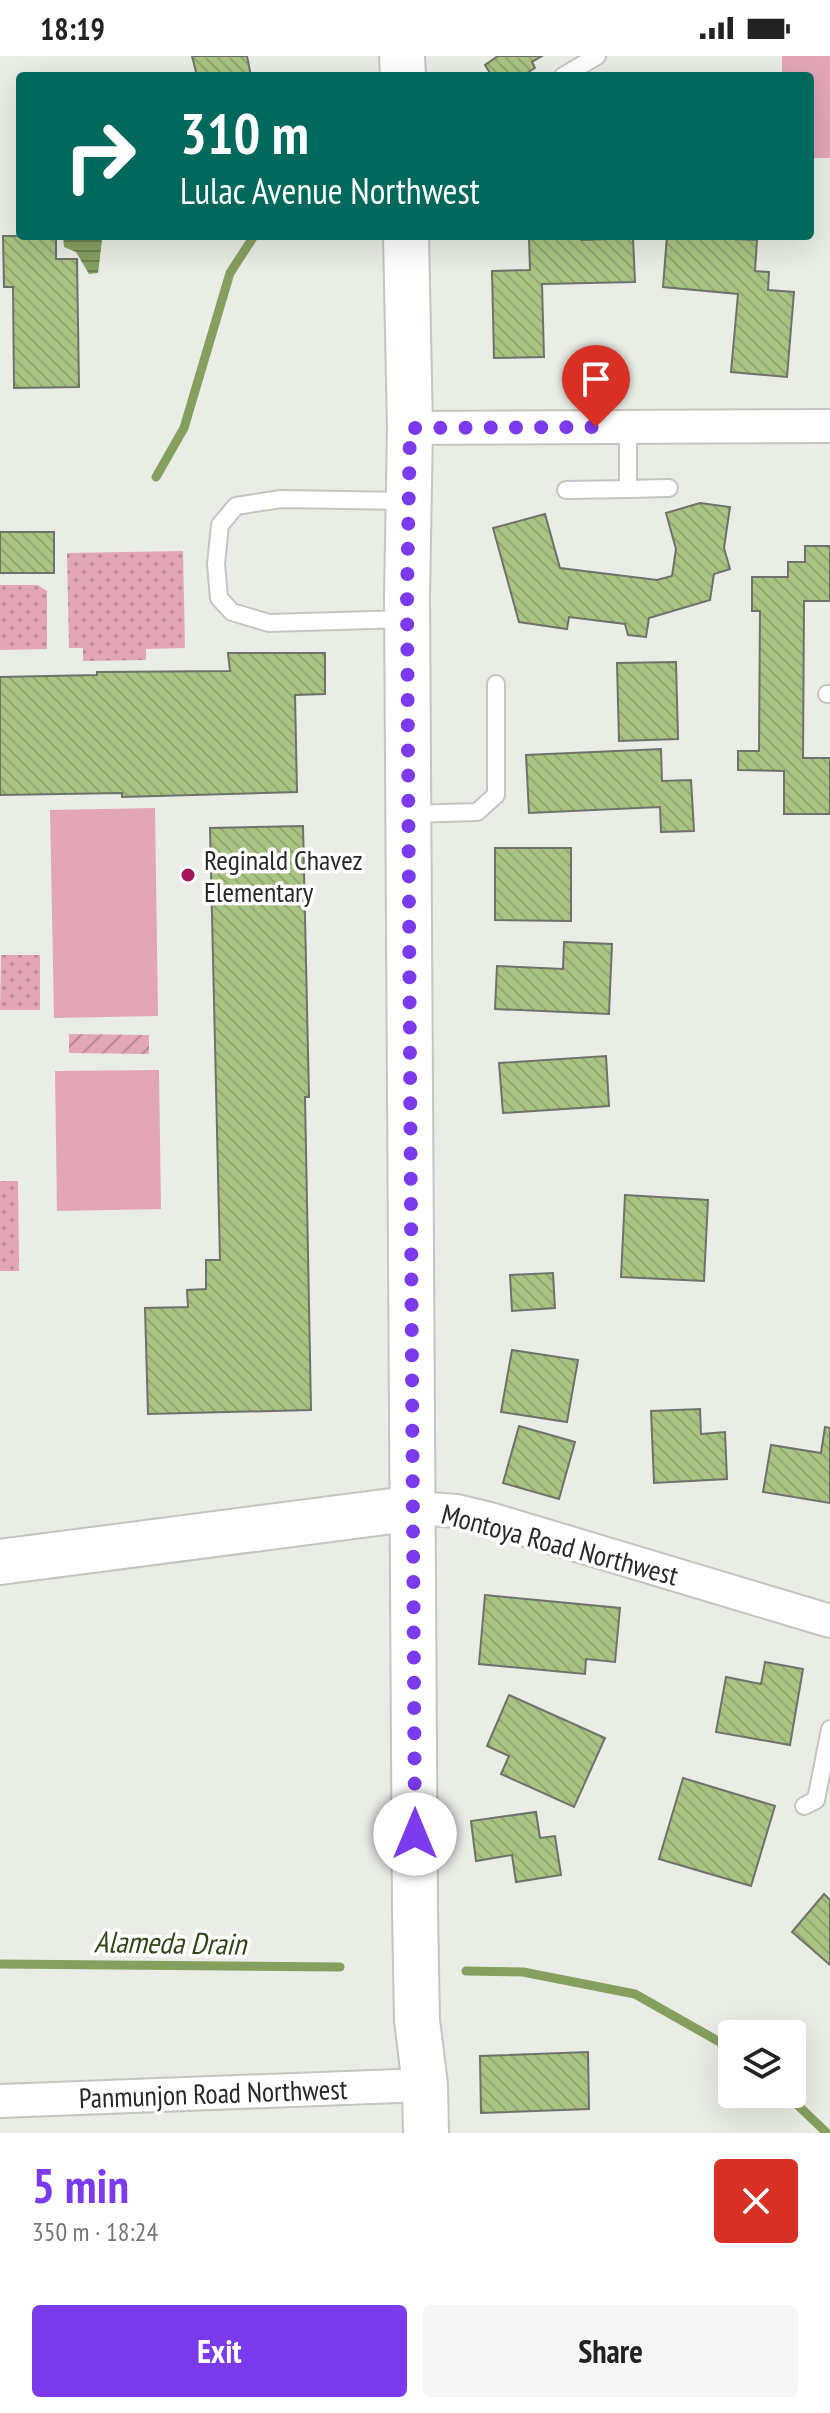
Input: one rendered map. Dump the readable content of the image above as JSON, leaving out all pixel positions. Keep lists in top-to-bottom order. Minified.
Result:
{"streets":{"street":["Montoya Road Northwest","Panmunjon Road Northwest"]},"water":["Alameda Drain"],"places":["Reginald Chavez Elementary"],"page":{"status":"18:19","turn":["310 m","Lulac Avenue Northwest"],"heading":["5 min","350 m · 18:24"],"buttons":["Exit","Share"]}}
